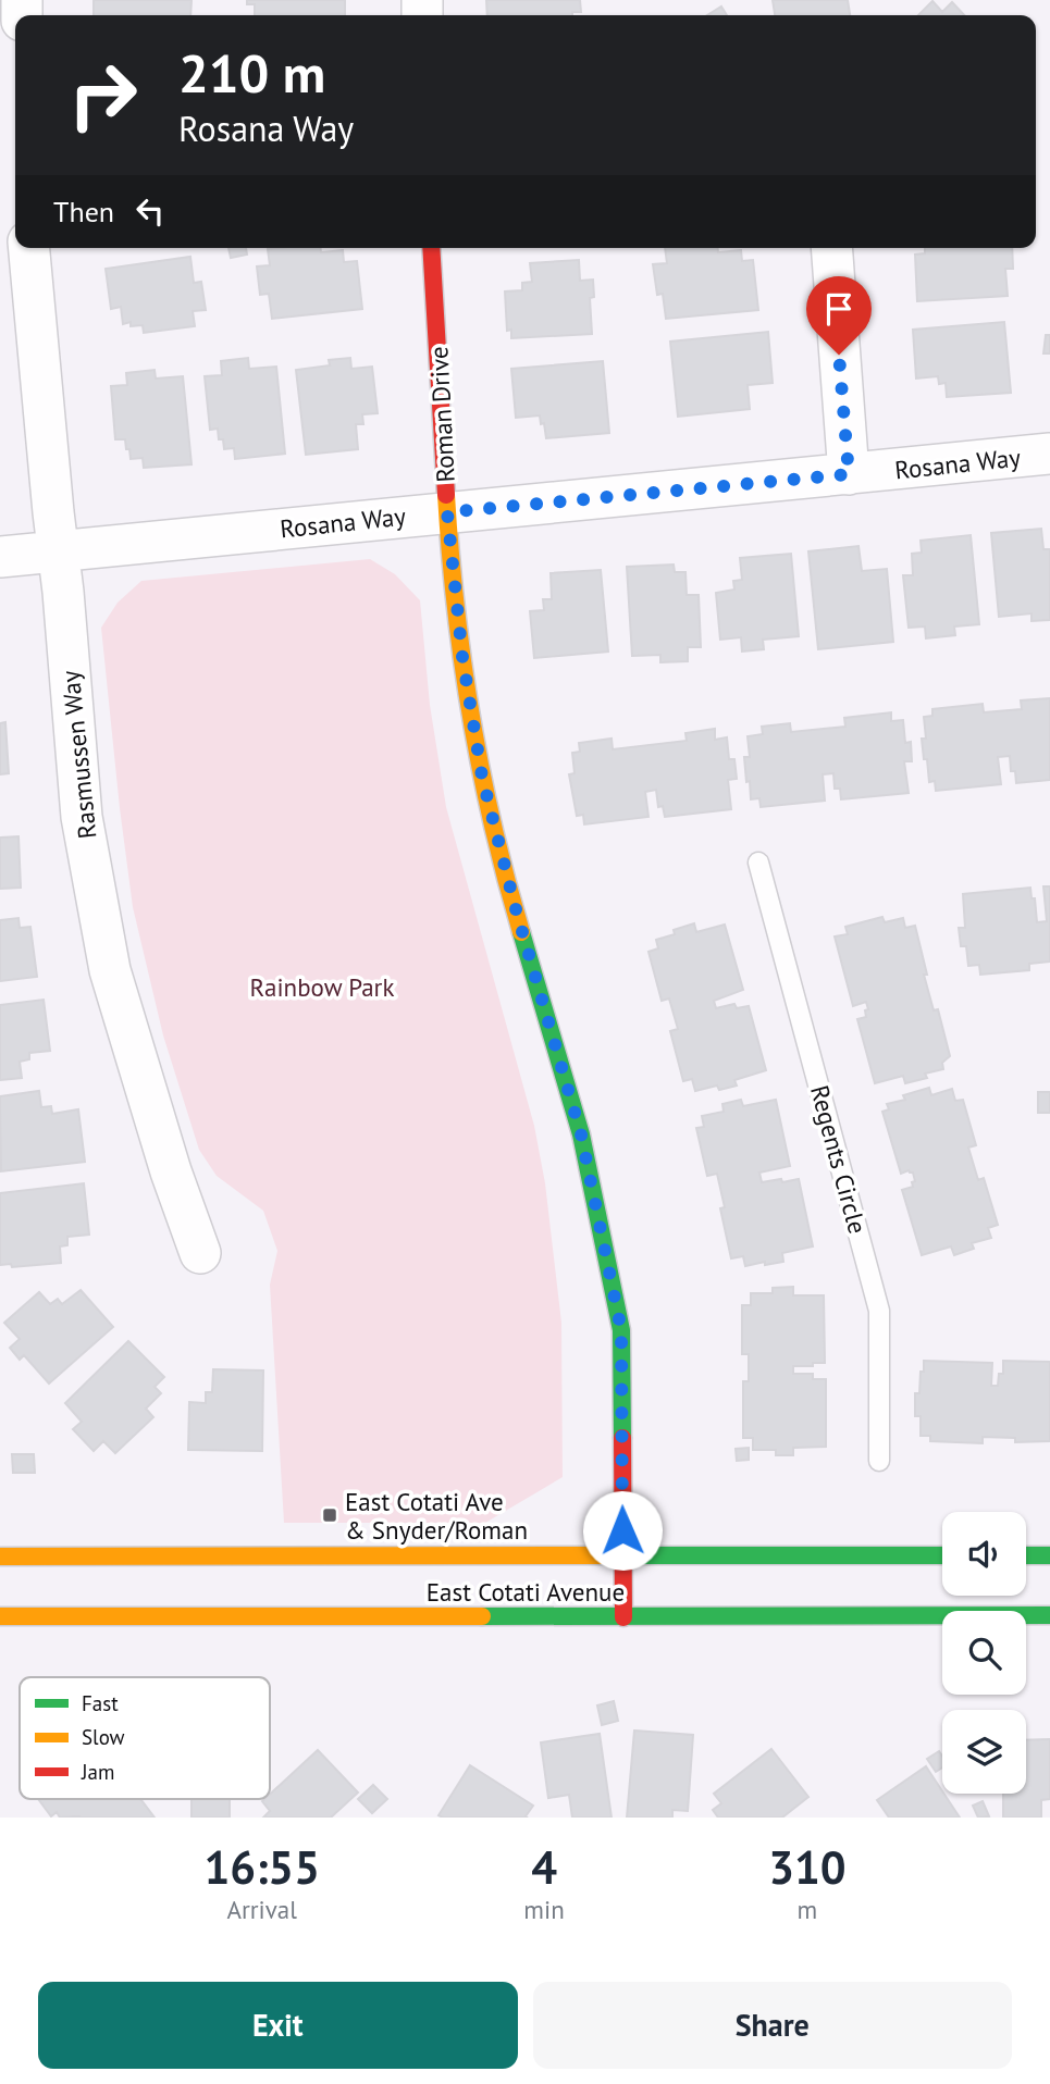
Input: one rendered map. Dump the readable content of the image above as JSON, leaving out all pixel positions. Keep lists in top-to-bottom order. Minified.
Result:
{"streets":{"main road":["Roman Drive","East Cotati Avenue"],"street":["Rosana Way","Rasmussen Way"],"lane":["Regents Circle"]},"crossings":[["Roman Drive","Rosana Way"],["Roman Drive","East Cotati Avenue"],["Rosana Way","Rasmussen Way"]],"parks":["Rainbow Park"],"places":{"transit":["East Cotati Ave & Snyder/Roman"]},"legend":["Fast","Slow","Jam"],"page":{"turn":["210 m","Rosana Way"],"then":"Then","eta":["16:55","Arrival","4","min","310","m"],"buttons":["Exit","Share"]}}
